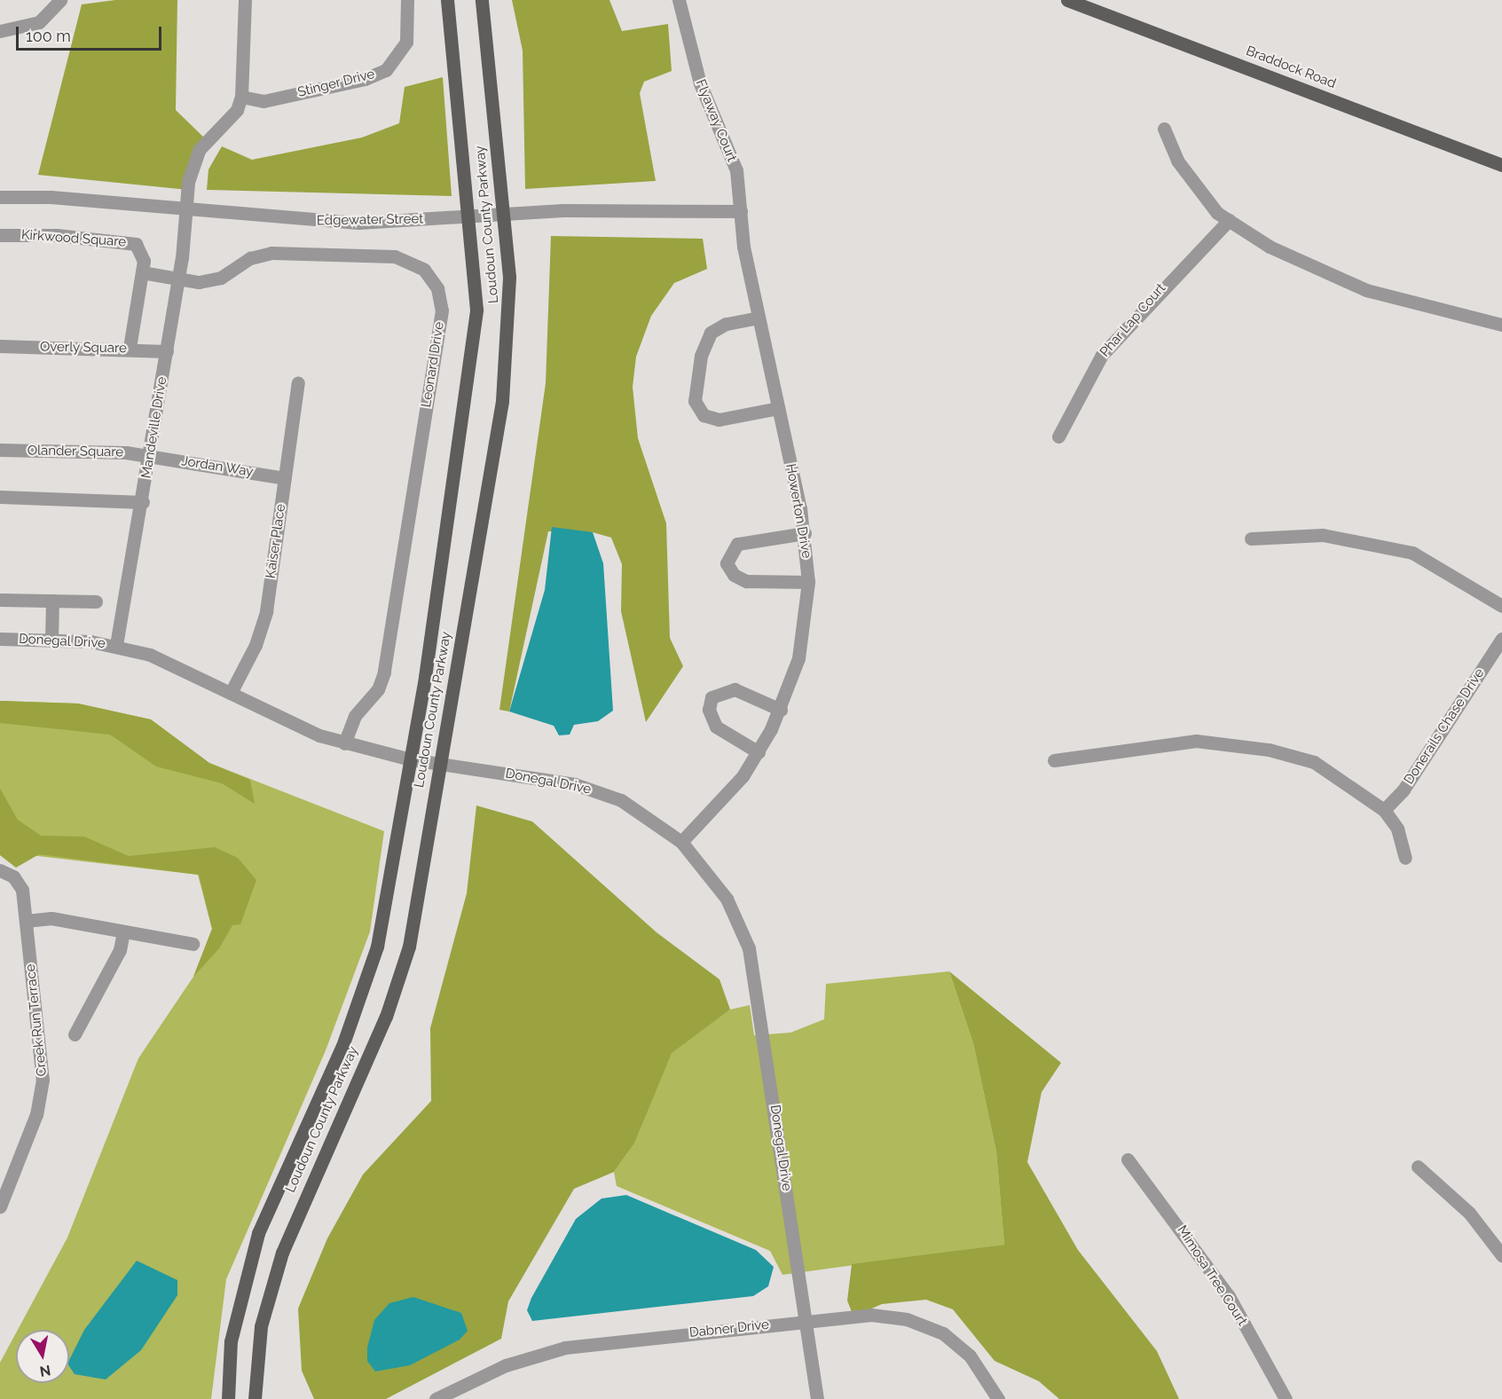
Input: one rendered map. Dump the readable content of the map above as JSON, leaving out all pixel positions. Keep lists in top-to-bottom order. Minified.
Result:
{"streets":{"main road":["Braddock Road","Loudoun County Parkway"],"street":["Stinger Drive","Flyaway Court","Edgewater Street","Kirkwood Square","Phar Lap Court","Overly Square","Leonard Drive","Mandeville Drive","Olander Square","Jordan Way","Howerton Drive","Kaiser Place","Donegal Drive","Donerails Chase Drive","Creek Run Terrace","Mimosa Tree Court","Dabner Drive"]},"crossings":[["Flyaway Court","Edgewater Street"],["Flyaway Court","Howerton Drive"],["Edgewater Street","Loudoun County Parkway"],["Edgewater Street","Mandeville Drive"],["Edgewater Street","Howerton Drive"],["Loudoun County Parkway","Donegal Drive"],["Kirkwood Square","Overly Square"],["Kirkwood Square","Leonard Drive"],["Overly Square","Mandeville Drive"],["Leonard Drive","Mandeville Drive"],["Leonard Drive","Donegal Drive"],["Mandeville Drive","Olander Square"],["Mandeville Drive","Jordan Way"],["Mandeville Drive","Donegal Drive"],["Olander Square","Jordan Way"],["Jordan Way","Kaiser Place"],["Howerton Drive","Donegal Drive"],["Kaiser Place","Donegal Drive"],["Donegal Drive","Dabner Drive"]],"scale_bar":"100 m","north":"bottom"}
